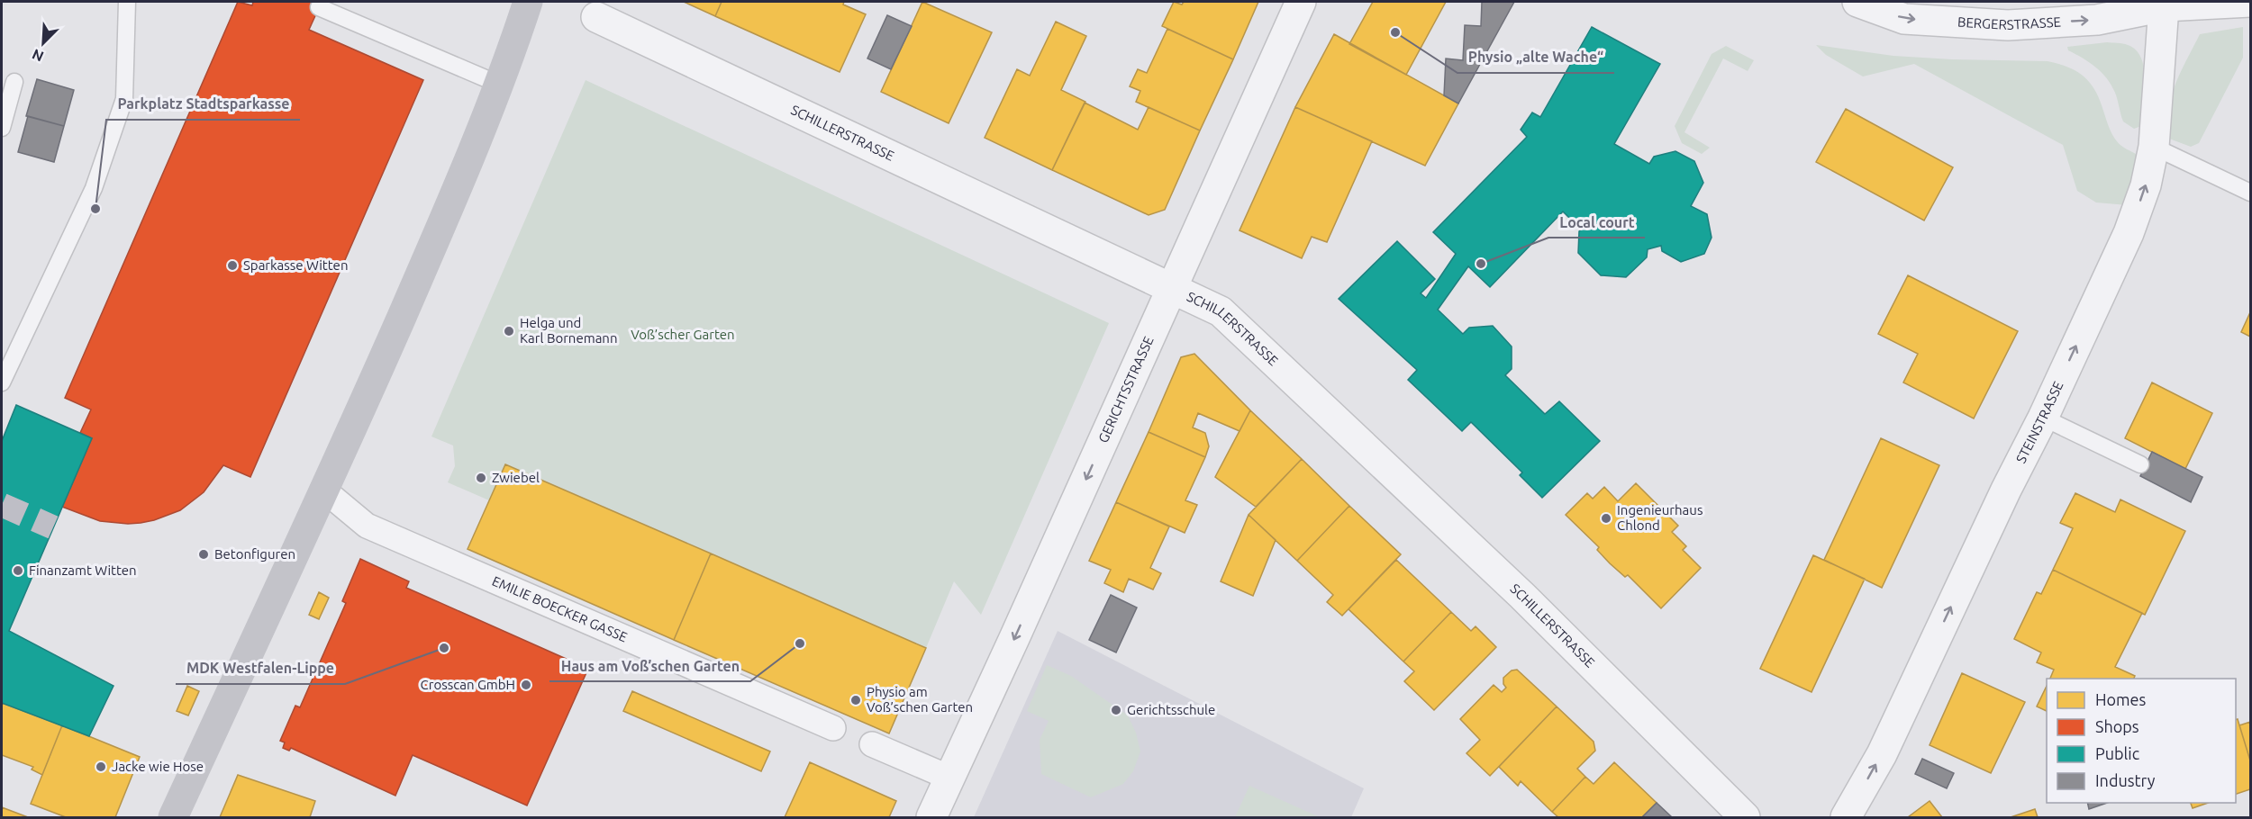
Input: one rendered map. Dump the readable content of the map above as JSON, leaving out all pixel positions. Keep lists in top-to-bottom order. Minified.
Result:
{"streets":{"street":["BERGERSTRASSE","SCHILLERSTRASSE","GERICHTSSTRASSE","STEINSTRASSE","EMILIE BOECKER GASSE"]},"crossings":[["BERGERSTRASSE","STEINSTRASSE"],["SCHILLERSTRASSE","GERICHTSSTRASSE"]],"one_way":["BERGERSTRASSE","GERICHTSSTRASSE","STEINSTRASSE"],"parks":["Voß’scher Garten"],"places":["Physio „alte Wache“","Parkplatz Stadtsparkasse","Local court","Sparkasse Witten","Helga und Karl Bornemann","Zwiebel","Ingenieurhaus Chlond","Betonfiguren","Finanzamt Witten","Haus am Voß’schen Garten","MDK Westfalen-Lippe","Crosscan GmbH","Physio am Voß’schen Garten","Gerichtsschule","Jacke wie Hose"],"legend":["Homes","Shops","Public","Industry"],"north":"bottom left"}
